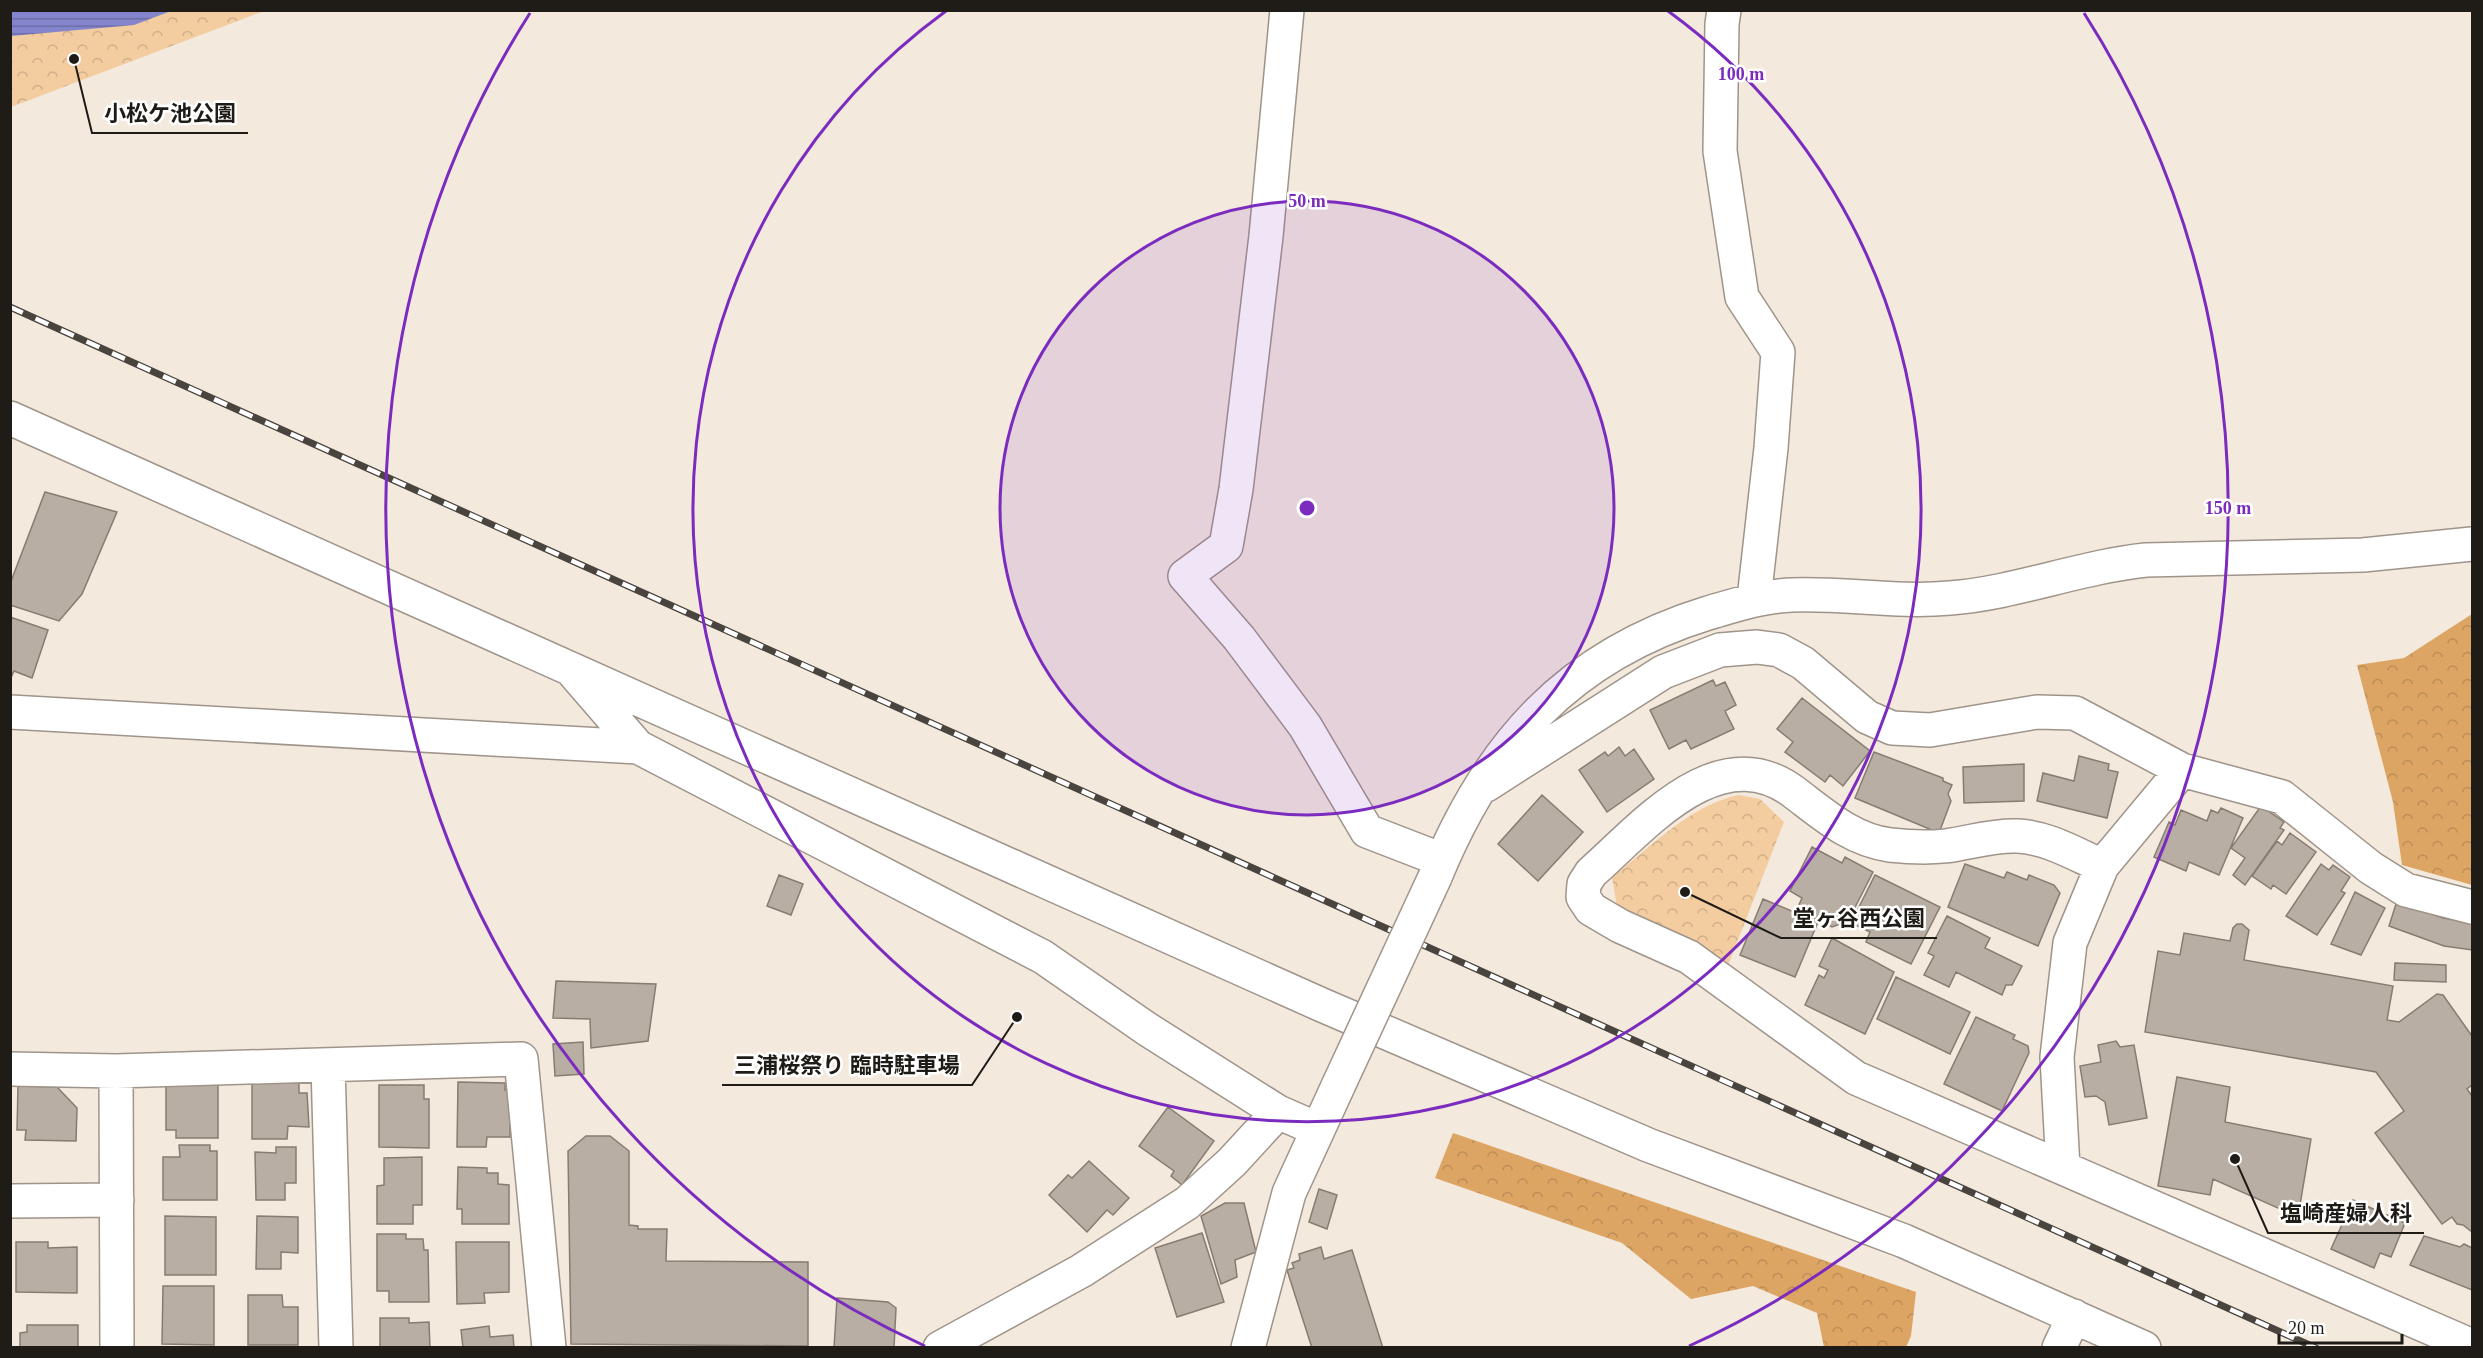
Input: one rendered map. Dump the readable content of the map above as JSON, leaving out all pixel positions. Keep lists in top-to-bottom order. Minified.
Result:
{"places":["小松ケ池公園","堂ヶ谷西公園","三浦桜祭り 臨時駐車場","塩崎産婦人科"],"scale_bar":"20 m","rings":["100 m","50 m","150 m"]}
